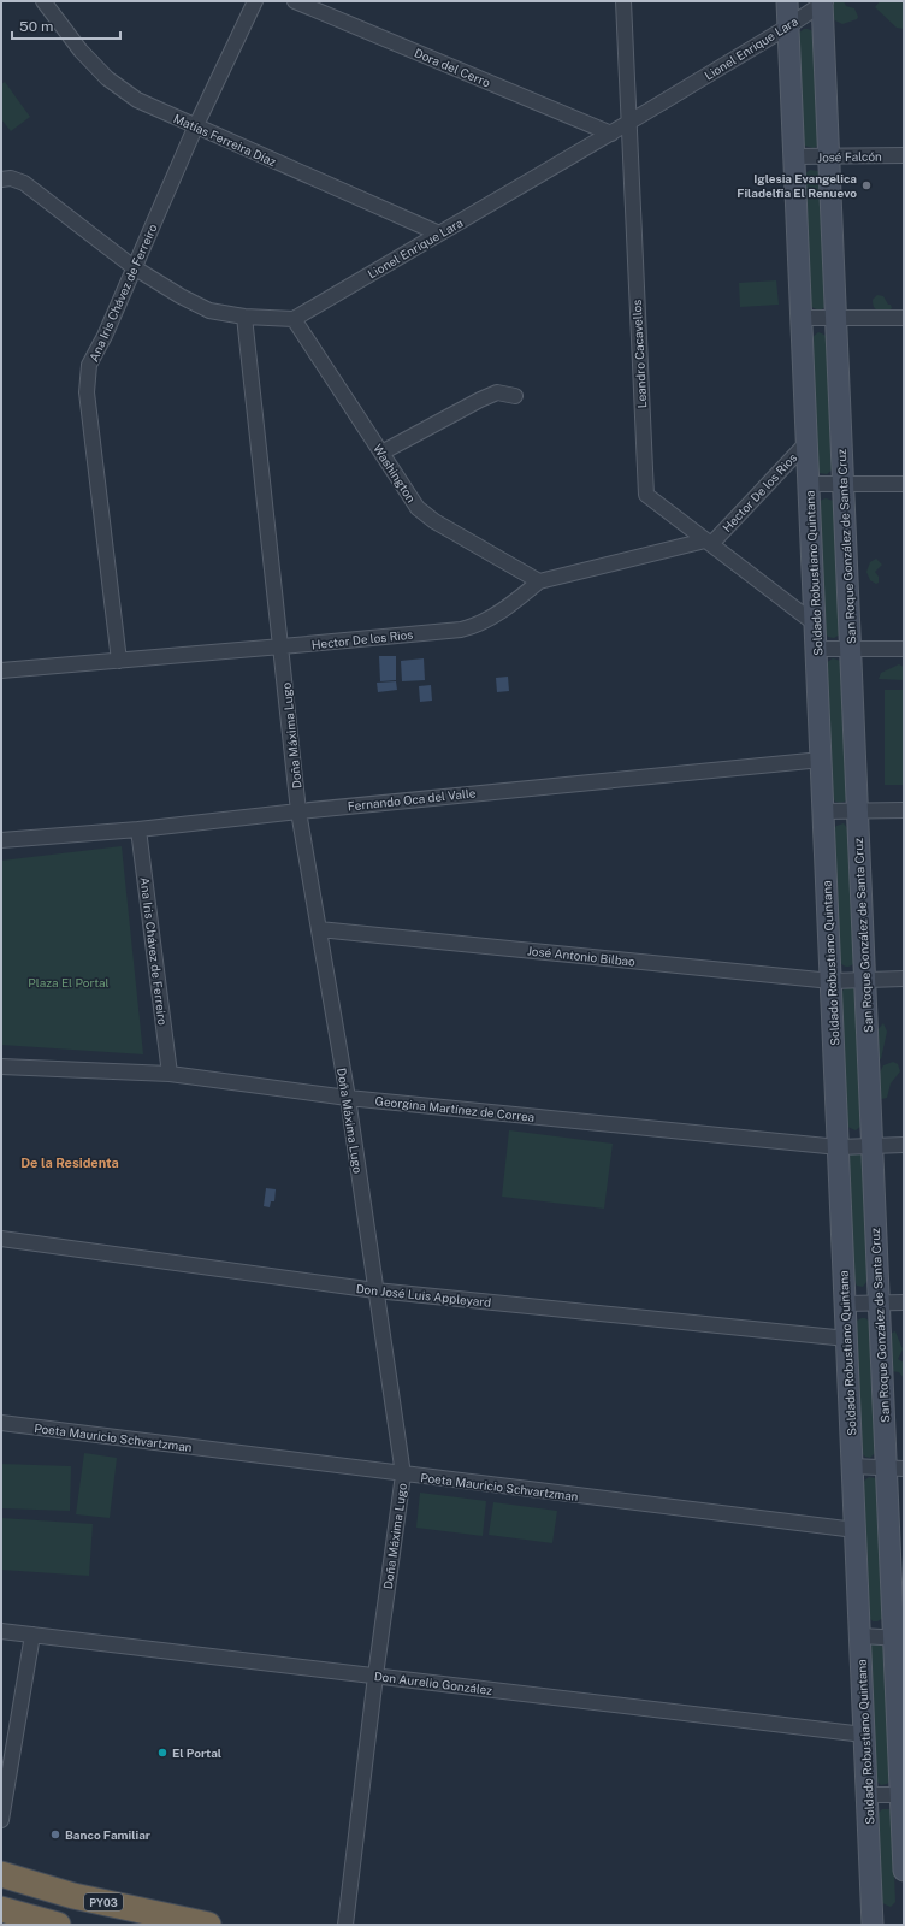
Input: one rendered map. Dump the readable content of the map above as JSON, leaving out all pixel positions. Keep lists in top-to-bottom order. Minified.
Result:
{"streets":{"highway":["PY03"],"street":["Lionel Enrique Lara","Dora del Cerro","Matías Ferreira Díaz","José Falcón","Ana Iris Chávez de Ferreiro","Leandro Cacavellos","Washington","Hector De los Rios","San Roque González de Santa Cruz","Soldado Robustiano Quintana","Doña Máxima Lugo","Fernando Oca del Valle","José Antonio Bilbao","Georgina Martínez de Correa","Don José Luis Appleyard","Poeta Mauricio Schvartzman","Don Aurelio González"]},"crossings":[["Lionel Enrique Lara","Dora del Cerro"],["Lionel Enrique Lara","Matías Ferreira Díaz"],["Lionel Enrique Lara","Leandro Cacavellos"],["Lionel Enrique Lara","Washington"],["Lionel Enrique Lara","San Roque González de Santa Cruz"],["Lionel Enrique Lara","Soldado Robustiano Quintana"],["Matías Ferreira Díaz","Ana Iris Chávez de Ferreiro"],["José Falcón","San Roque González de Santa Cruz"],["José Falcón","Soldado Robustiano Quintana"],["Ana Iris Chávez de Ferreiro","Hector De los Rios"],["Ana Iris Chávez de Ferreiro","Fernando Oca del Valle"],["Ana Iris Chávez de Ferreiro","Georgina Martínez de Correa"],["Leandro Cacavellos","Hector De los Rios"],["Leandro Cacavellos","Soldado Robustiano Quintana"],["Washington","Hector De los Rios"],["Hector De los Rios","Soldado Robustiano Quintana"],["Hector De los Rios","Doña Máxima Lugo"],["San Roque González de Santa Cruz","José Antonio Bilbao"],["San Roque González de Santa Cruz","Georgina Martínez de Correa"],["Soldado Robustiano Quintana","Fernando Oca del Valle"],["Soldado Robustiano Quintana","José Antonio Bilbao"],["Soldado Robustiano Quintana","Georgina Martínez de Correa"],["Soldado Robustiano Quintana","Don José Luis Appleyard"],["Soldado Robustiano Quintana","Poeta Mauricio Schvartzman"],["Soldado Robustiano Quintana","Don Aurelio González"],["Doña Máxima Lugo","Fernando Oca del Valle"],["Doña Máxima Lugo","José Antonio Bilbao"],["Doña Máxima Lugo","Georgina Martínez de Correa"],["Doña Máxima Lugo","Don José Luis Appleyard"],["Doña Máxima Lugo","Poeta Mauricio Schvartzman"],["Doña Máxima Lugo","Don Aurelio González"]],"districts":["De la Residenta"],"parks":["Plaza El Portal"],"places":["Iglesia Evangelica Filadelfia El Renuevo","El Portal","Banco Familiar"],"scale_bar":"50 m"}
